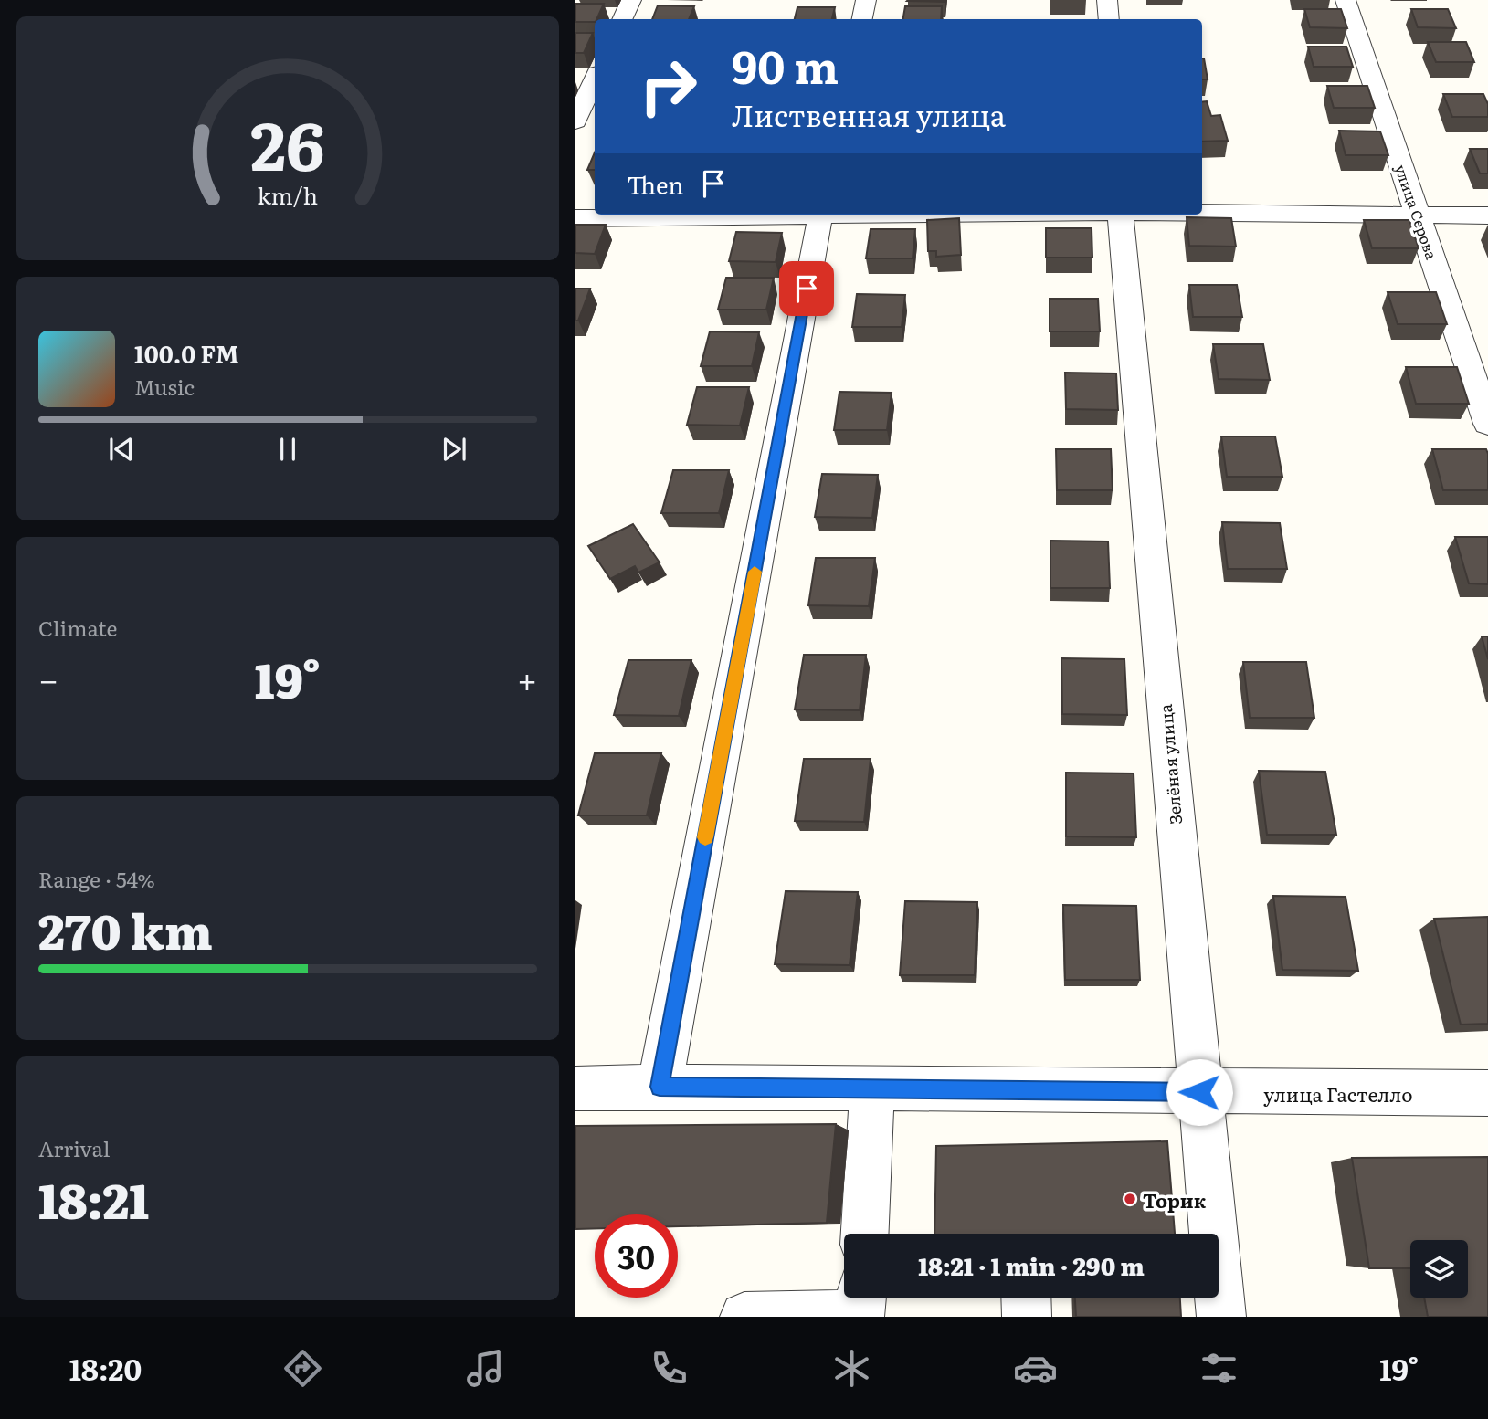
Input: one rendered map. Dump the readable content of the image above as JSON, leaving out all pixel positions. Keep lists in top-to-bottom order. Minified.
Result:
{"streets":{"street":["улица Серова","Зелёная улица","улица Гастелло"]},"crossings":[["Зелёная улица","улица Гастелло"]],"places":["Торик"],"page":{"turn":["90 m","Лиственная улица"],"then":"Then","song":["100.0 FM","Music"],"tile":["Climate",["Range · 54%","270 km"],["Arrival","18:21"]],"heat":["−","19°","+"],"limit":"30","trip":"18:21 · 1 min · 290 m","tabs":["18:20","19°"],"gauge":["26","km/h"]}}
